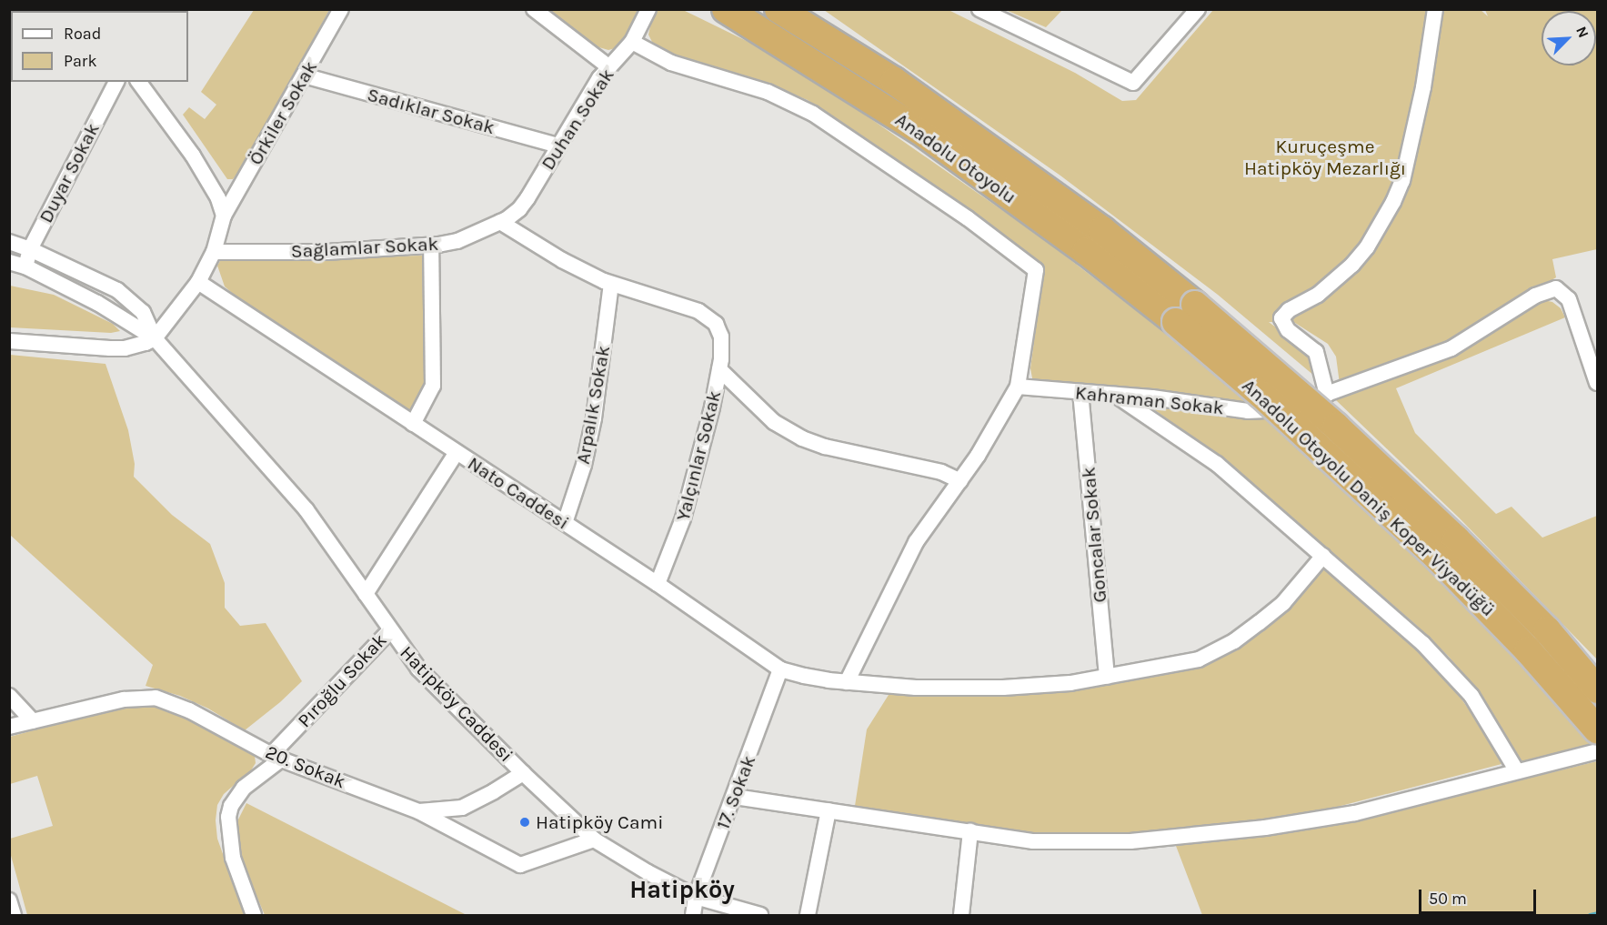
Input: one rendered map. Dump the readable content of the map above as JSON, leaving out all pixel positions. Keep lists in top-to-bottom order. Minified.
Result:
{"streets":{"highway":["Anadolu Otoyolu","Anadolu Otoyolu Daniş Koper Viyadüğü"],"street":["Sadıklar Sokak","Örkiler Sokak","Duhan Sokak","Duyar Sokak","Sağlamlar Sokak","Kahraman Sokak","Arpalık Sokak","Yalçınlar Sokak","Nato Caddesi","Goncalar Sokak","Pıroğlu Sokak","Hatipköy Caddesi","20. Sokak","17. Sokak"]},"crossings":[["Sadıklar Sokak","Örkiler Sokak"],["Sadıklar Sokak","Duhan Sokak"],["Örkiler Sokak","Sağlamlar Sokak"],["Örkiler Sokak","Nato Caddesi"],["Örkiler Sokak","Hatipköy Caddesi"],["Duhan Sokak","Sağlamlar Sokak"],["Anadolu Otoyolu","Anadolu Otoyolu Daniş Koper Viyadüğü"],["Kahraman Sokak","Goncalar Sokak"],["Arpalık Sokak","Yalçınlar Sokak"],["Arpalık Sokak","Nato Caddesi"],["Yalçınlar Sokak","Nato Caddesi"],["Nato Caddesi","Goncalar Sokak"],["Nato Caddesi","17. Sokak"],["Pıroğlu Sokak","Hatipköy Caddesi"],["Pıroğlu Sokak","20. Sokak"],["Hatipköy Caddesi","20. Sokak"],["Hatipköy Caddesi","17. Sokak"]],"districts":["Hatipköy"],"parks":["Kuruçeşme Hatipköy Mezarlığı"],"places":["Hatipköy Cami"],"legend":["Road","Park"],"scale_bar":"50 m","north":"top right"}
